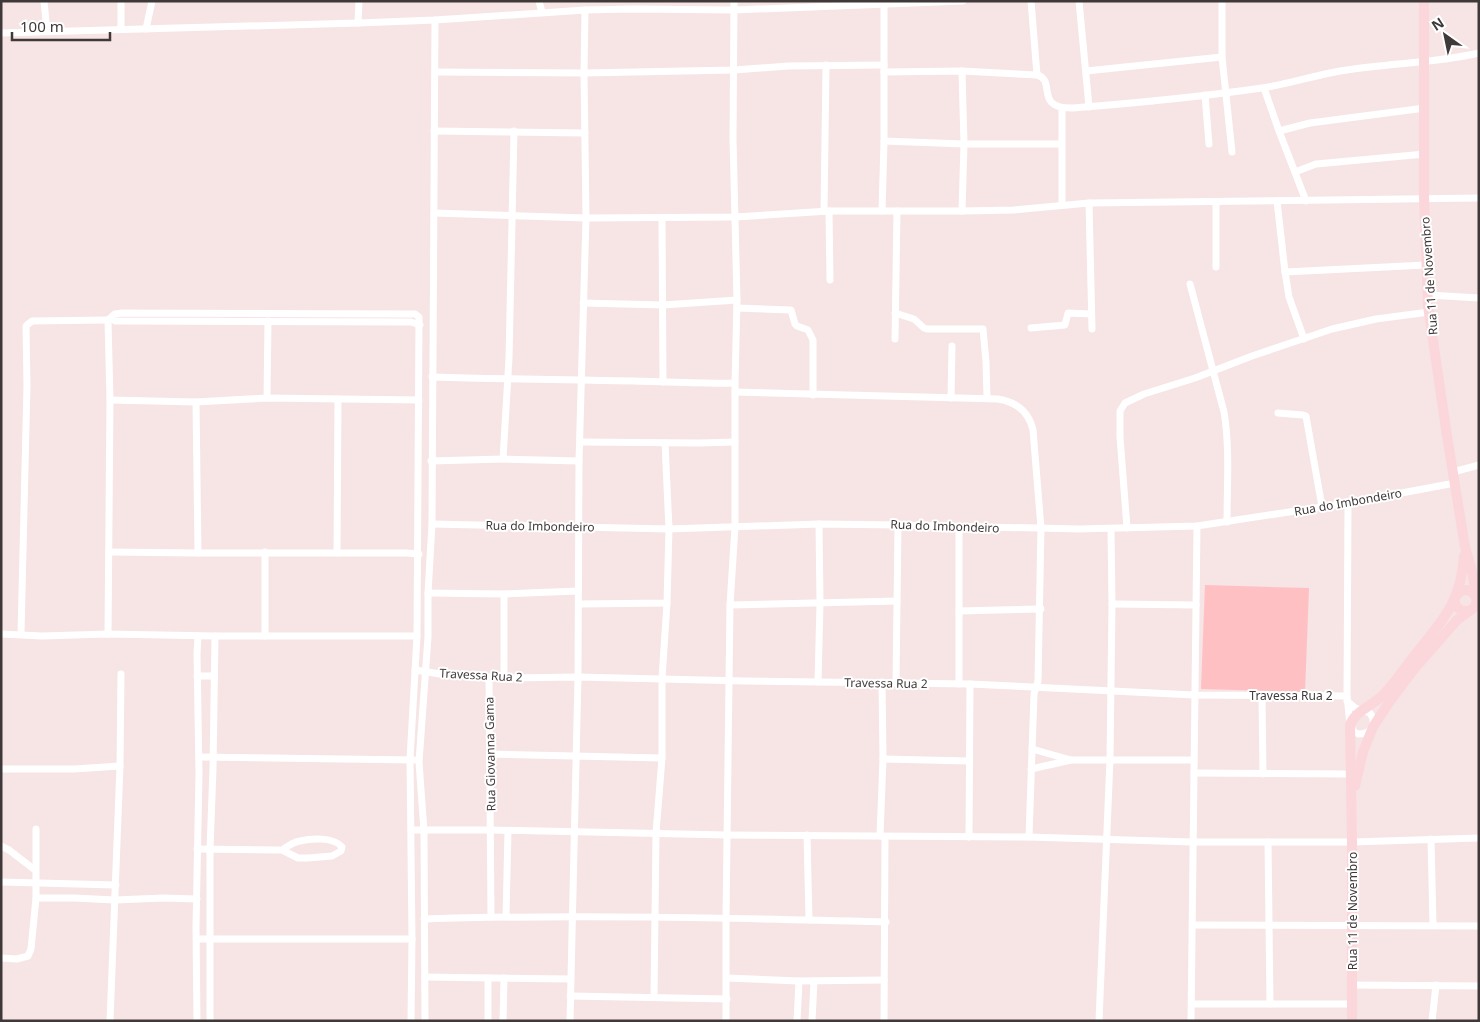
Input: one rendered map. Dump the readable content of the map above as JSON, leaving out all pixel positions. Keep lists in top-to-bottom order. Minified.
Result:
{"streets":{"main road":["Rua 11 de Novembro"],"street":["Rua do Imbondeiro","Travessa Rua 2","Rua Giovanna Gama"]},"crossings":[["Rua 11 de Novembro","Rua do Imbondeiro"],["Travessa Rua 2","Rua Giovanna Gama"]],"scale_bar":"100 m","north":"top left"}
